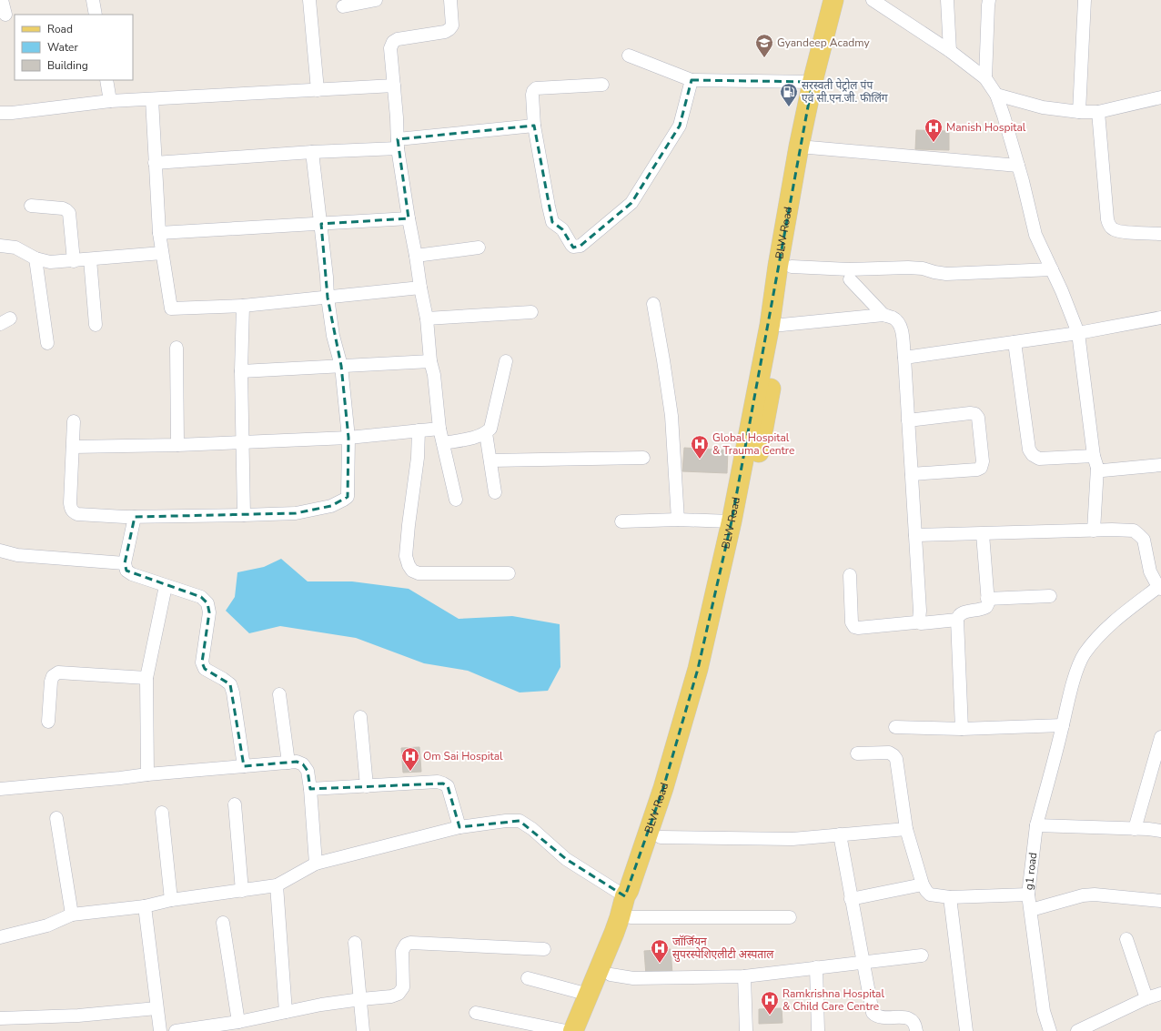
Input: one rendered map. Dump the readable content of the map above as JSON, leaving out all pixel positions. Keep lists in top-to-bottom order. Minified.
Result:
{"streets":{"main road":["BLW Road"],"street":["g1 road"]},"places":{"school or university":["Gyandeep Acadmy"],"fuel station":["सरस्वती पेट्रोल पंप एवं सी.एन.जी. फीलिंग"],"hospital":["Manish Hospital","Global Hospital & Trauma Centre","Om Sai Hospital","जाॅर्जियन सुपरस्पेशिएलीटी अस्पताल","Ramkrishna Hospital & Child Care Centre"]},"legend":["Road","Water","Building"]}
